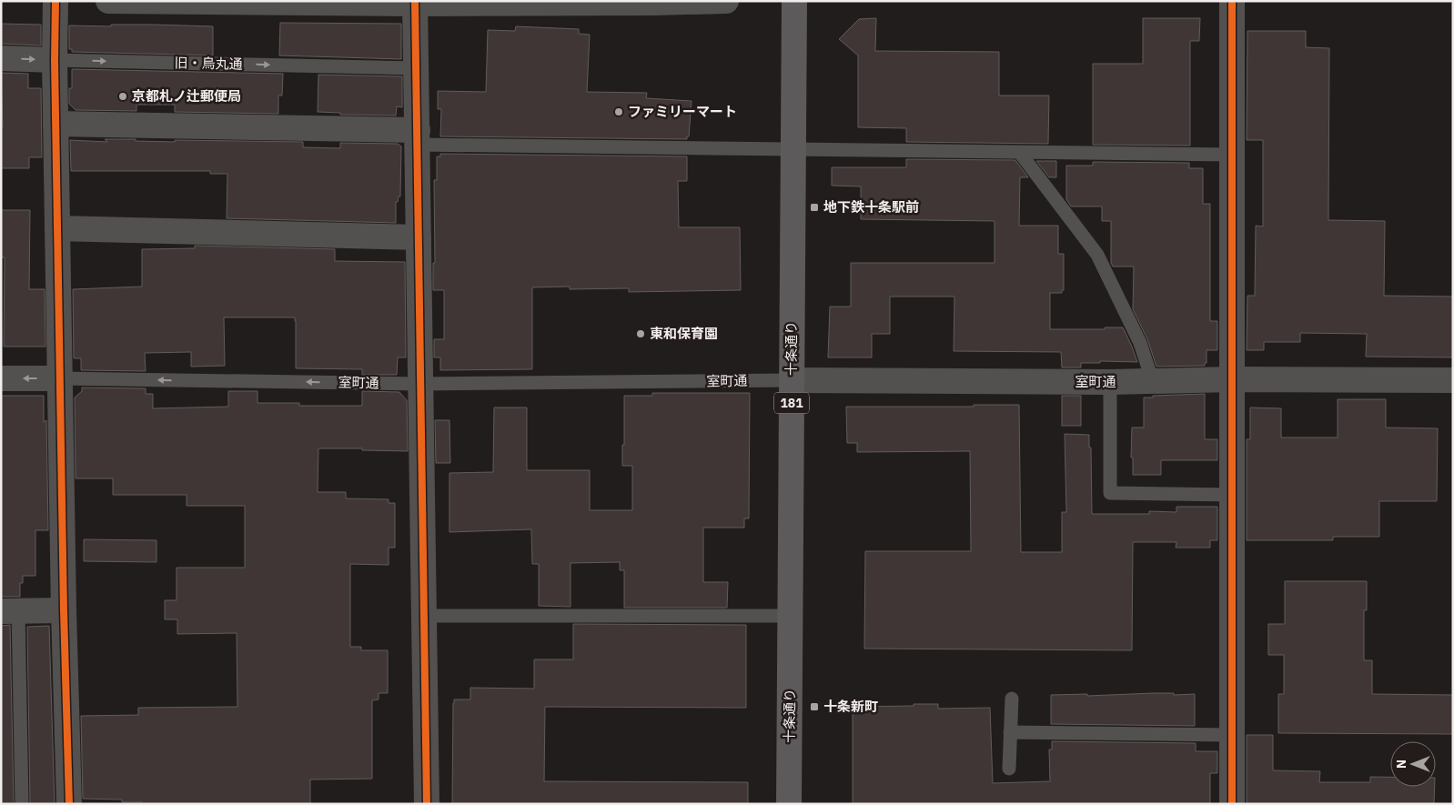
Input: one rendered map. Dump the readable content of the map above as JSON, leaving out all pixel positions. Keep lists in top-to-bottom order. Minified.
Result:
{"streets":{"main road":["十条通り","181"],"street":["旧・烏丸通","室町通"]},"crossings":[["十条通り","室町通"]],"places":{"other":["京都札ノ辻郵便局","ファミリーマート","東和保育園"],"transit":["地下鉄十条駅前","十条新町"]},"north":"left"}
